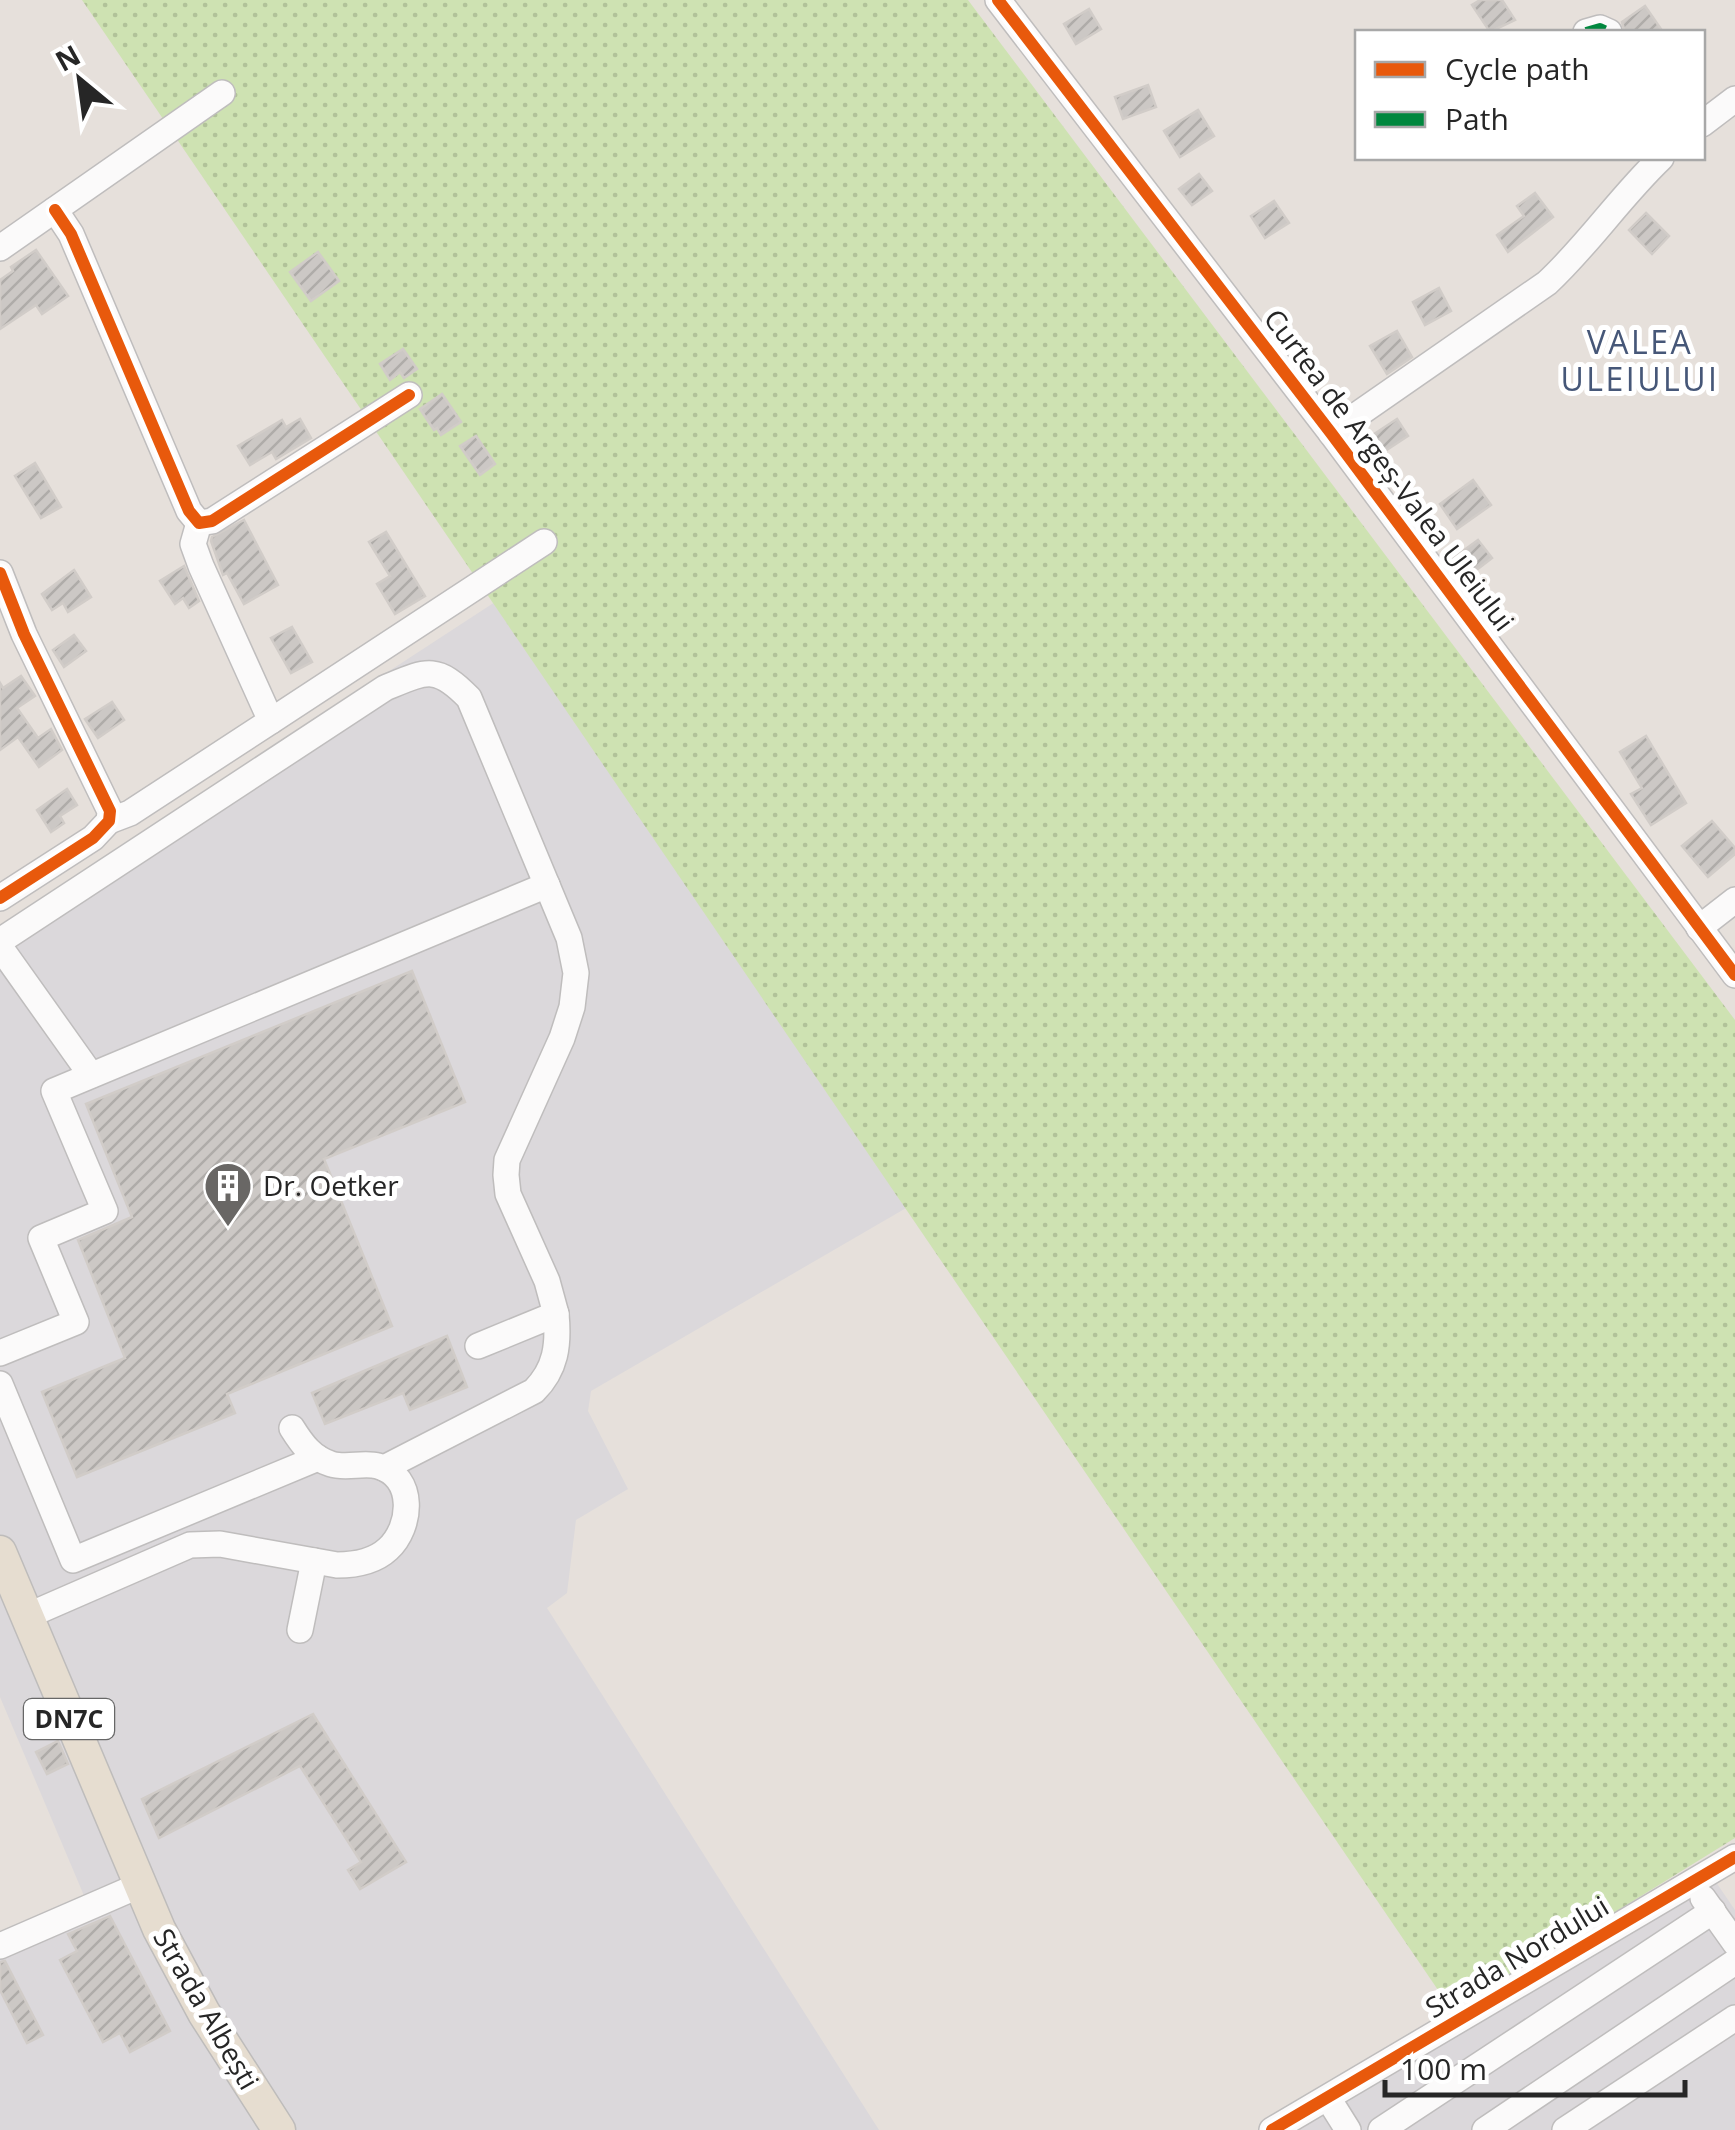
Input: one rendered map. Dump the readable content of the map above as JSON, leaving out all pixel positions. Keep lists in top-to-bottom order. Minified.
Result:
{"streets":{"main road":["DN7C","Strada Albești"],"street":["Curtea de Argeș-Valea Uleiului","Strada Nordului"]},"crossings":[["DN7C","Strada Albești"]],"districts":["VALEA ULEIULUI"],"places":{"building":["Dr. Oetker"]},"legend":["Cycle path","Path"],"scale_bar":"100 m","north":"top left"}
